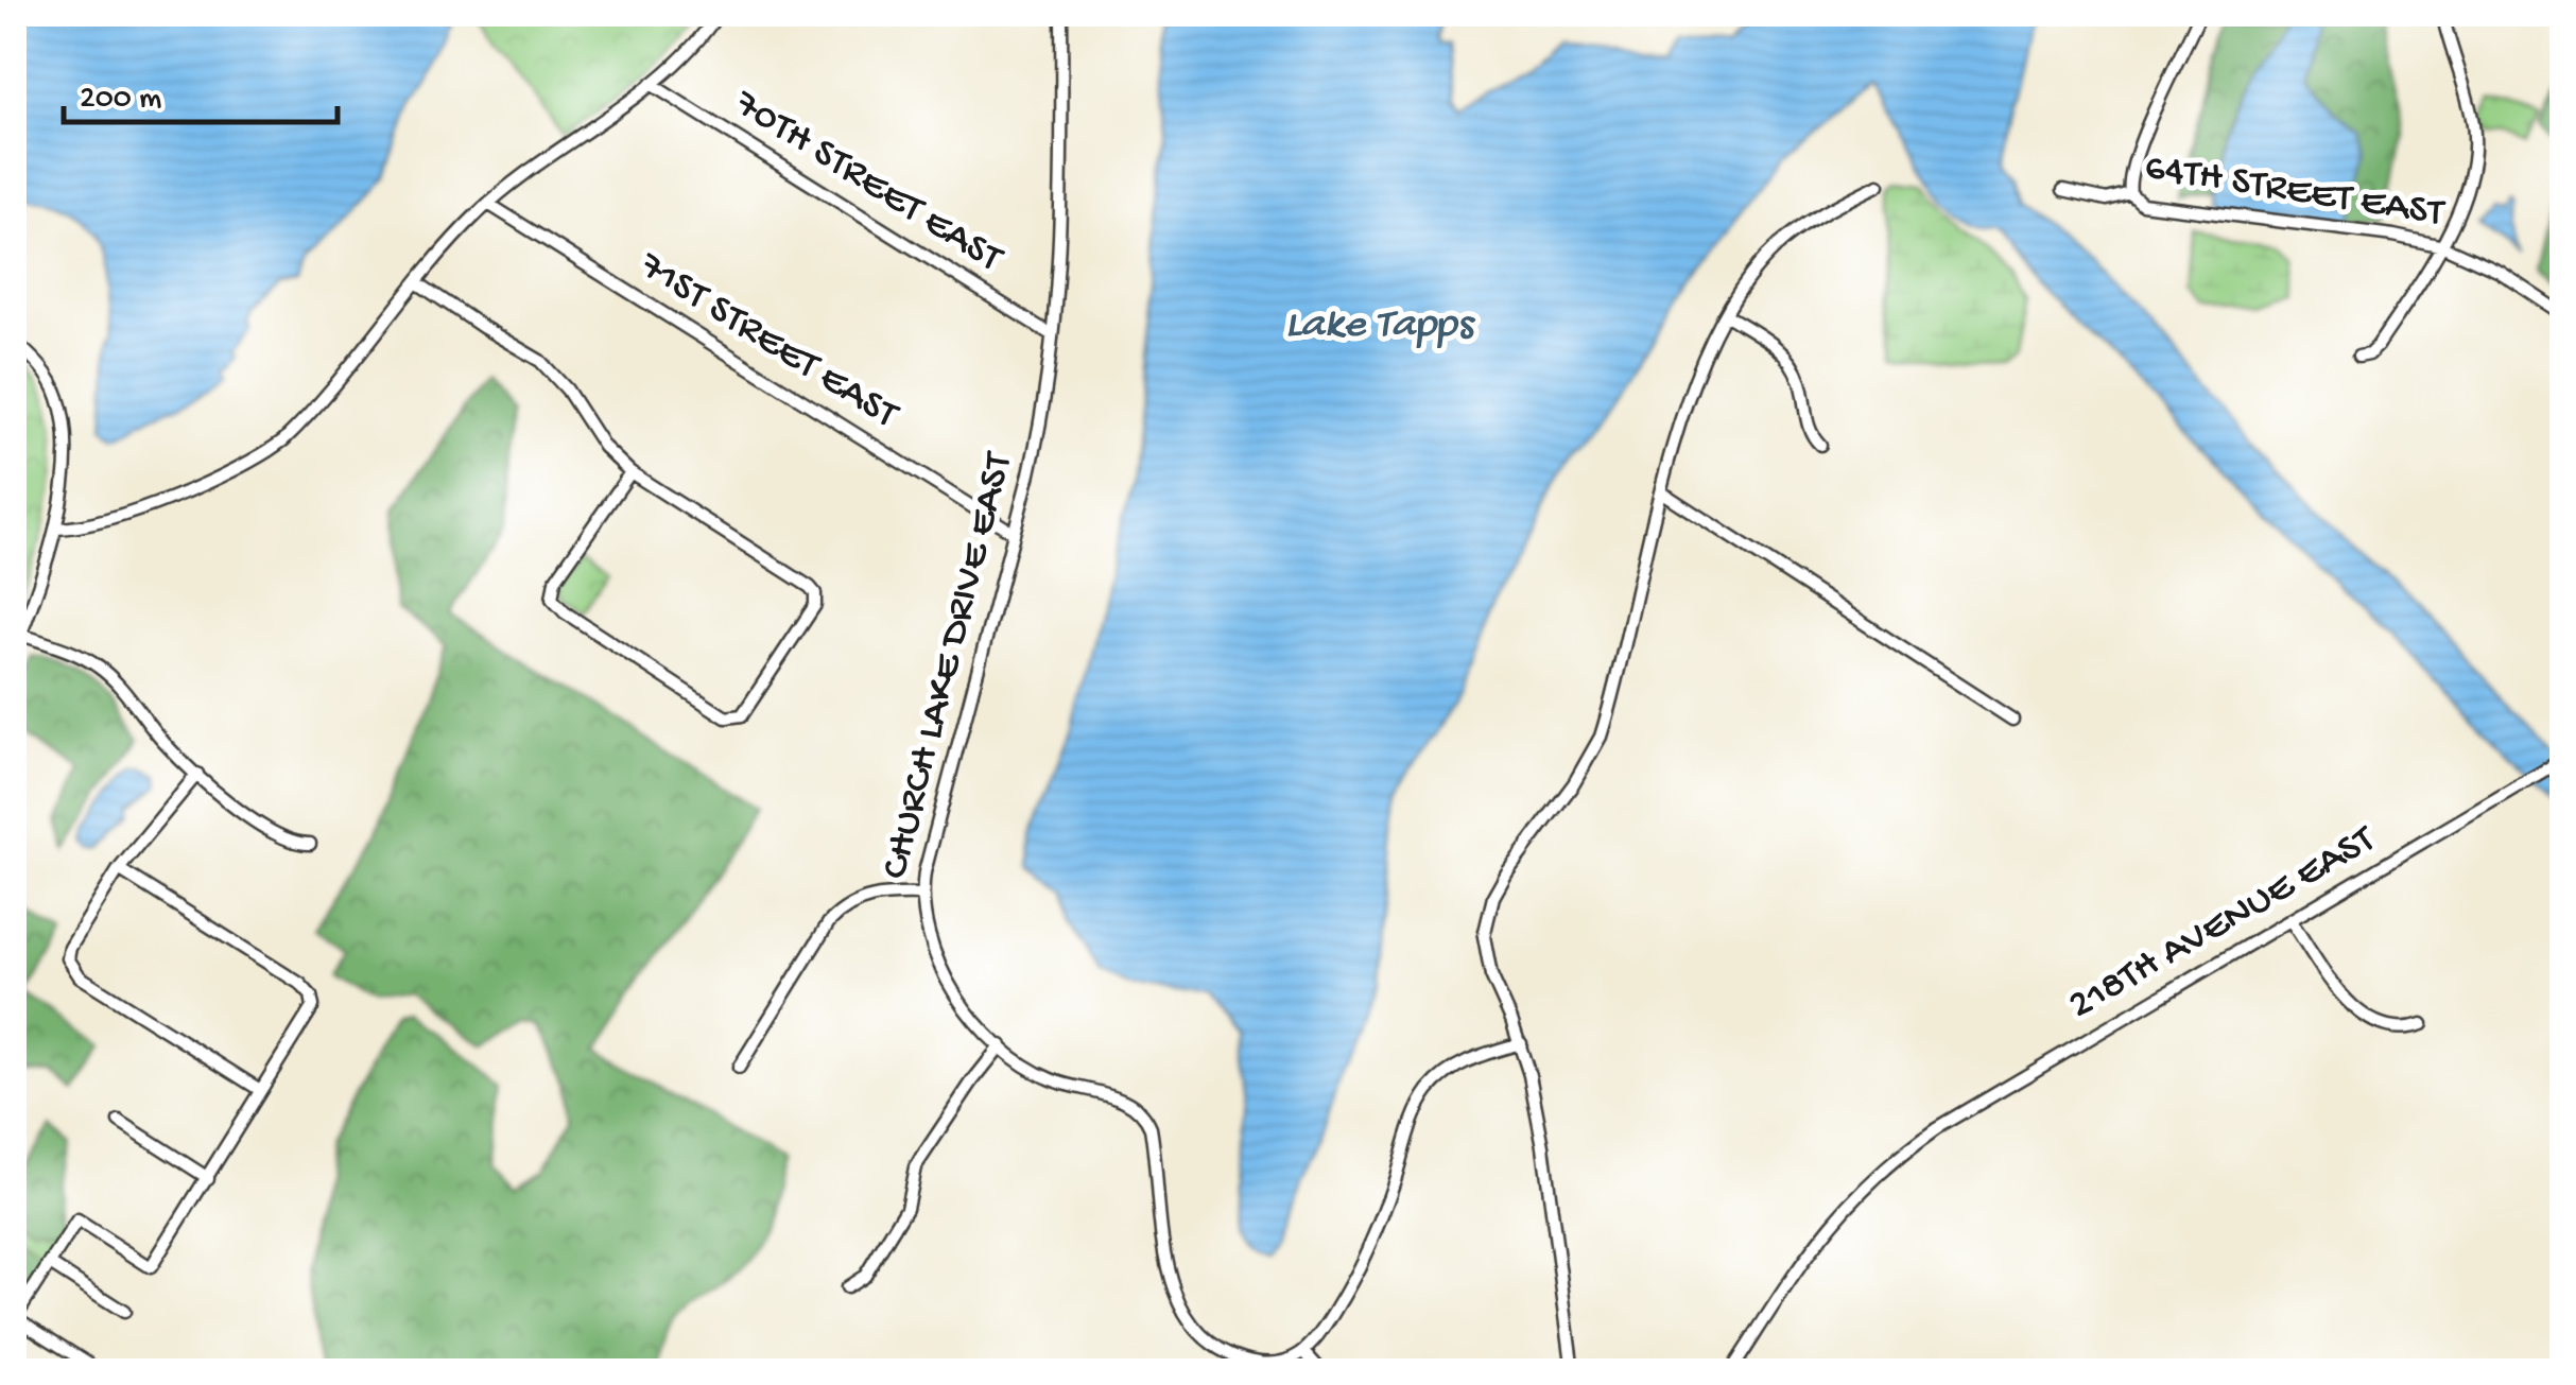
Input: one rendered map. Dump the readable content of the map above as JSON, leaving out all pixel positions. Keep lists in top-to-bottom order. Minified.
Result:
{"streets":{"street":["70TH STREET EAST","64TH STREET EAST","71ST STREET EAST","CHURCH LAKE DRIVE EAST","218TH AVENUE EAST"]},"crossings":[["70TH STREET EAST","CHURCH LAKE DRIVE EAST"],["71ST STREET EAST","CHURCH LAKE DRIVE EAST"]],"water":["Lake Tapps"],"scale_bar":"200 m"}
